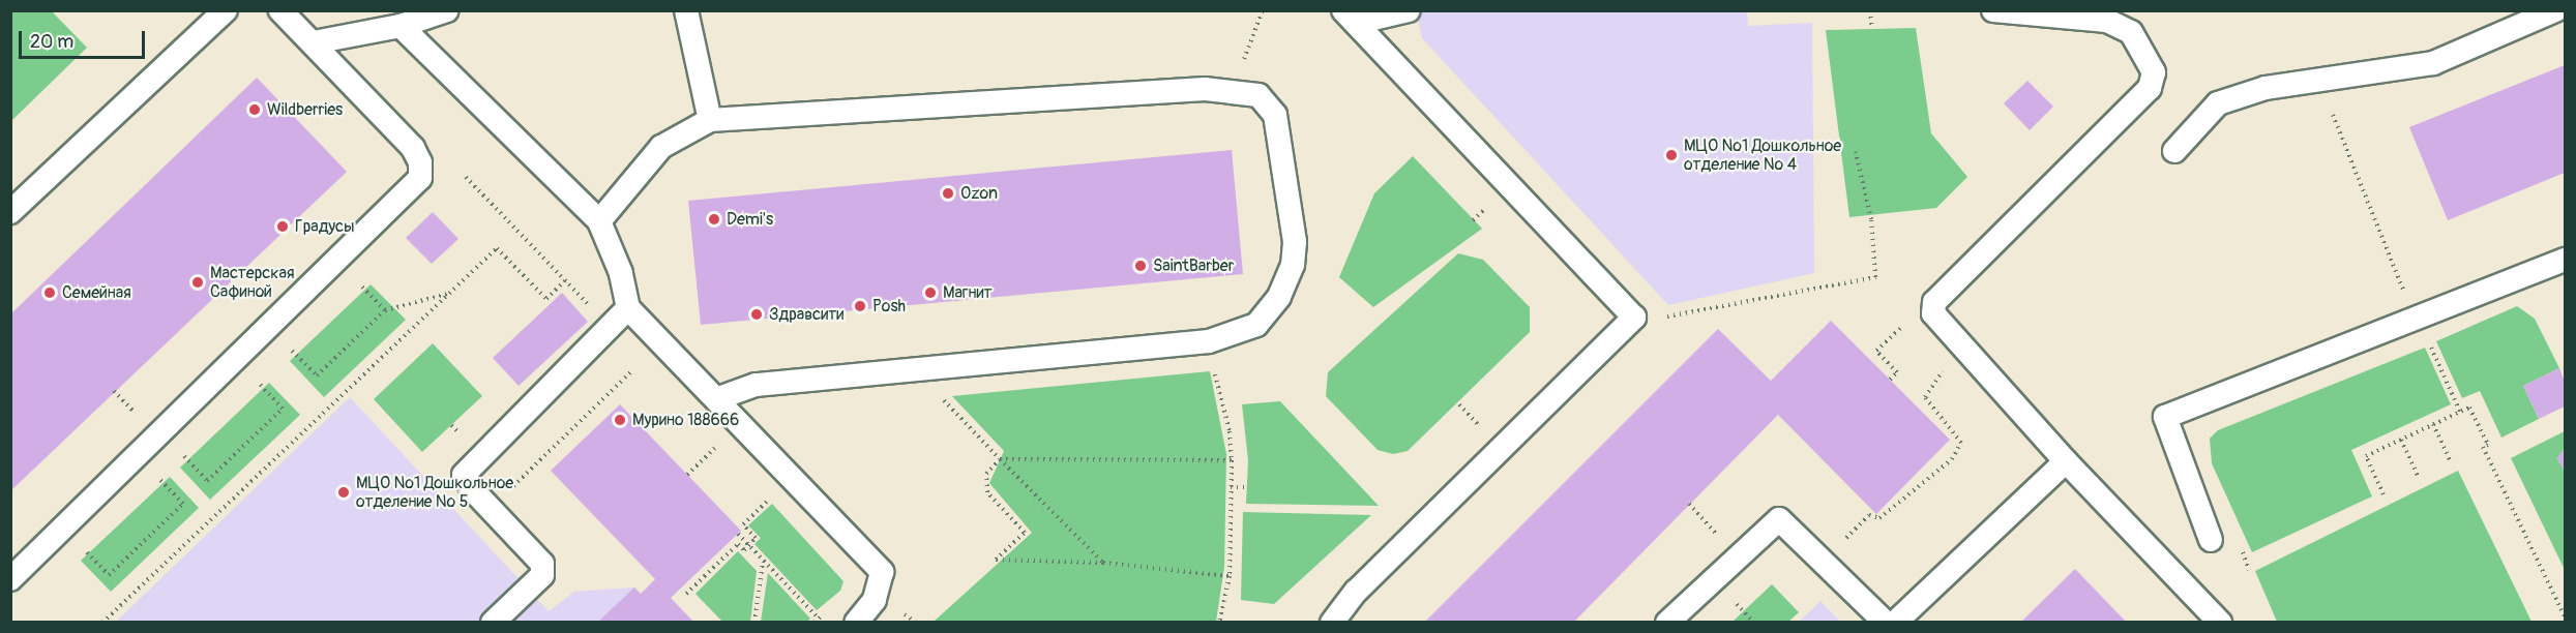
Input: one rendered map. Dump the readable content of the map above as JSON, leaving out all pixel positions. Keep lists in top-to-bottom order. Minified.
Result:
{"places":["Wildberries","МЦО №1 Дошкольное отделение № 4","Ozon","Demi's","Градусы","SaintBarber","Мастерская Сафиной","Семейная","Магнит","Posh","Здравсити","Мурино 188666","МЦО №1 Дошкольное отделение № 5"],"scale_bar":"20 m"}
